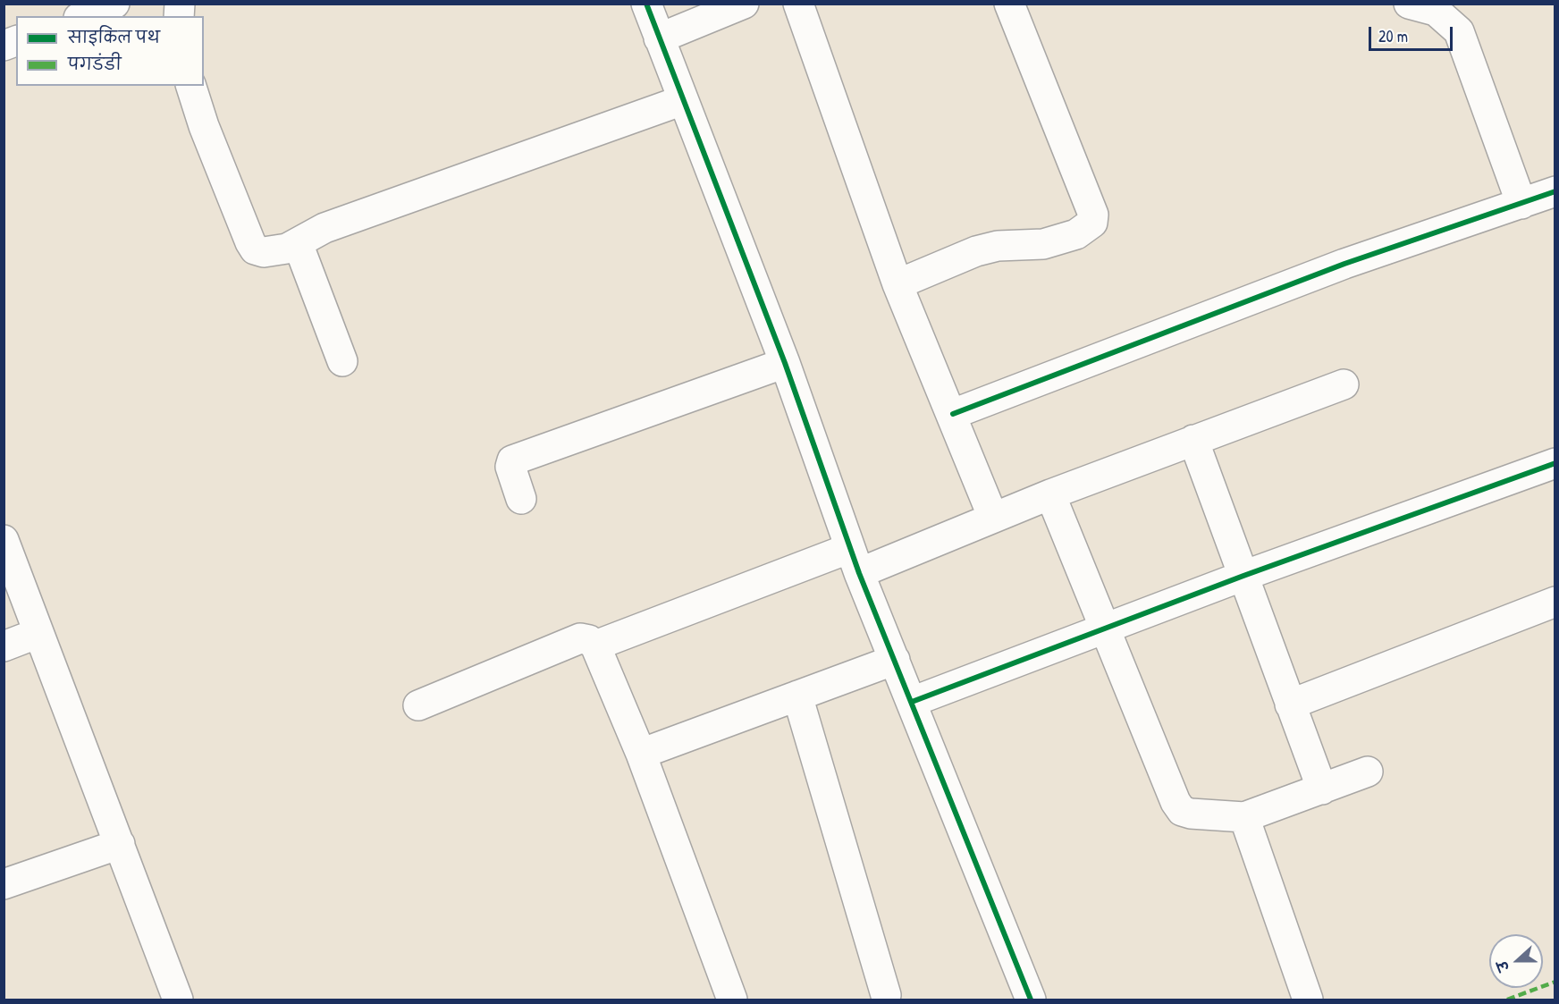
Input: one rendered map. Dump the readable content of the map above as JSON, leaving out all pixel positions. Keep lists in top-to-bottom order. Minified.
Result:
{"legend":["साइकिल पथ","पगडंडी"],"scale_bar":"20 m","north":"left"}
